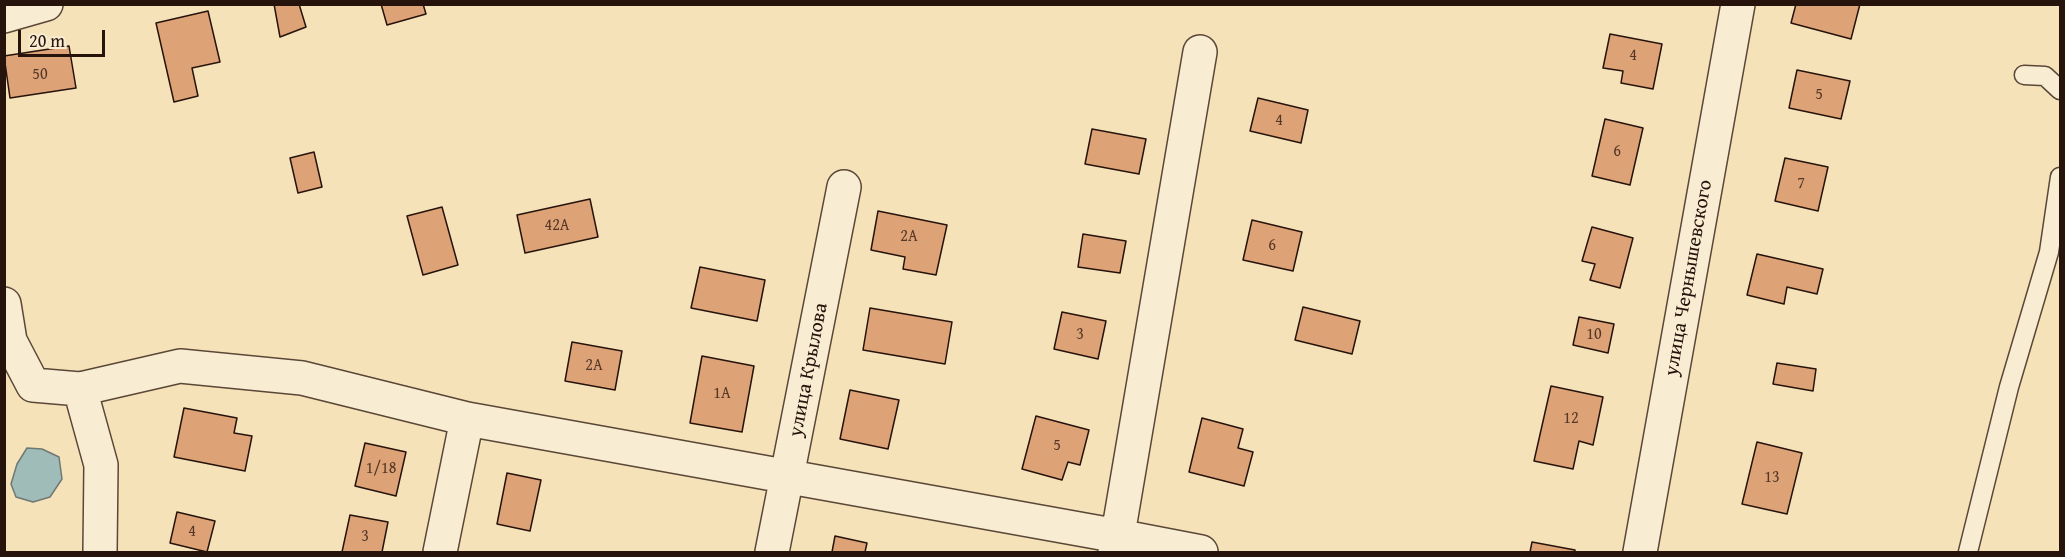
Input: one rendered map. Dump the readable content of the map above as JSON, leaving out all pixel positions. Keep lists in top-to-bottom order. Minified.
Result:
{"streets":{"street":["улица Чернышевского","улица Крылова"]},"house_numbers":["4","50","5","4","6","7","42А","2А","6","3","10","2А","1А","12","5","1/18","13","4","3"],"scale_bar":"20 m"}
